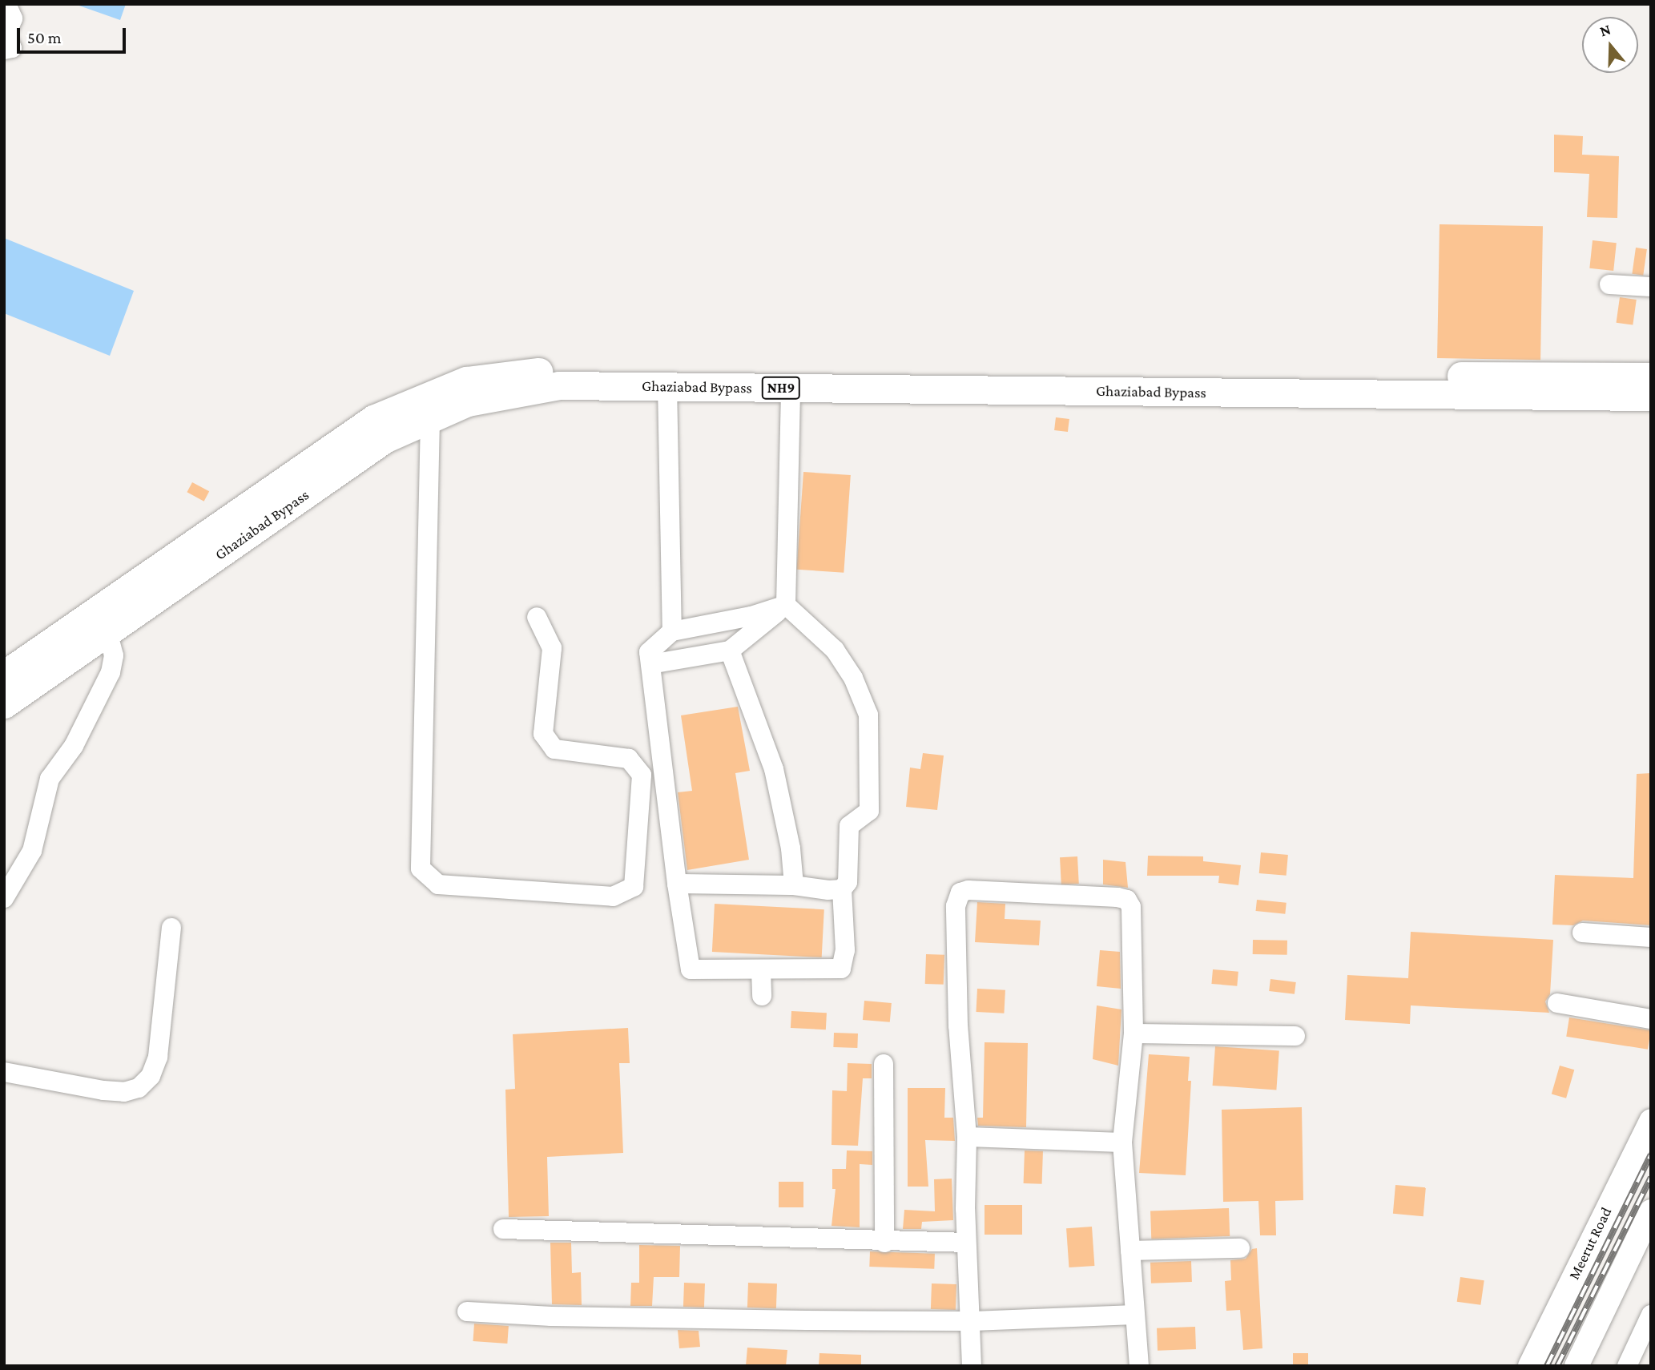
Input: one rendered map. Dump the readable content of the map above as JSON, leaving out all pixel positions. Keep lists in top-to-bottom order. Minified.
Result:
{"streets":{"highway":["Ghaziabad Bypass","NH9"],"main road":["Meerut Road"]},"scale_bar":"50 m","north":"top"}
